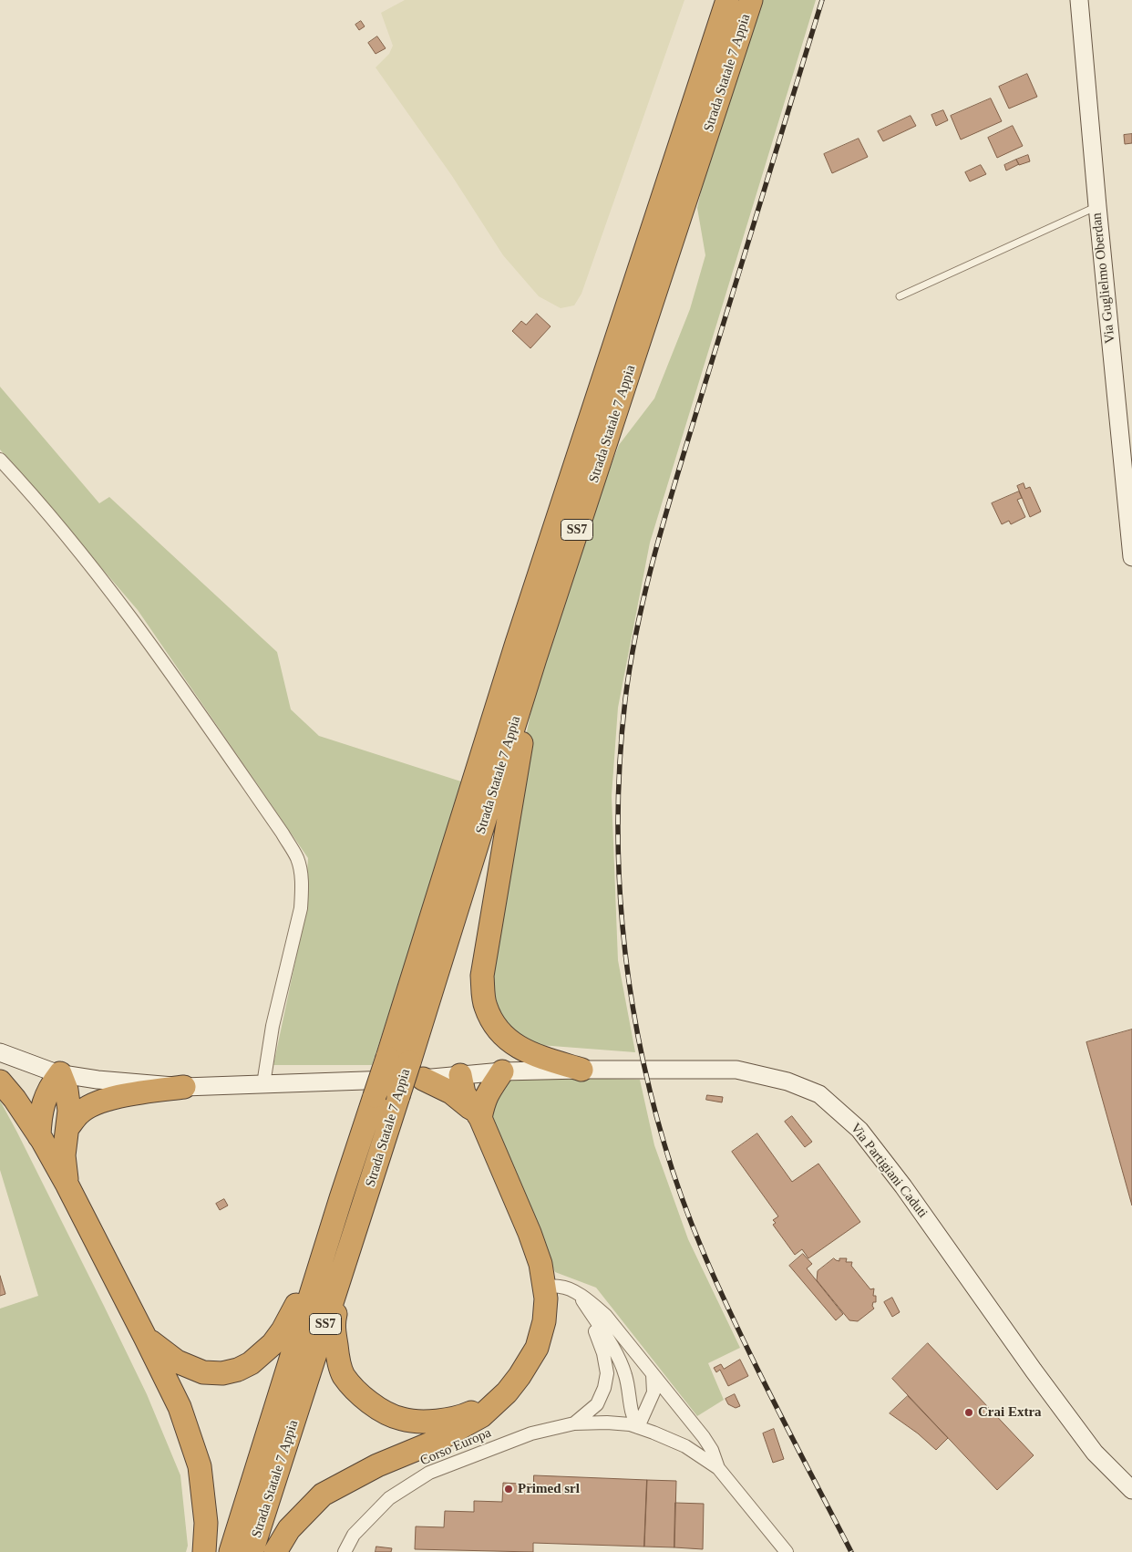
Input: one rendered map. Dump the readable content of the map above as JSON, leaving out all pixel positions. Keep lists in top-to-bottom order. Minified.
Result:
{"streets":{"highway":["Strada Statale 7 Appia","SS7"],"main road":["Via Guglielmo Oberdan","Via Partigiani Caduti"],"street":["Corso Europa"]},"crossings":[["Strada Statale 7 Appia","Via Partigiani Caduti"]],"places":["Crai Extra","Primed srl"]}
